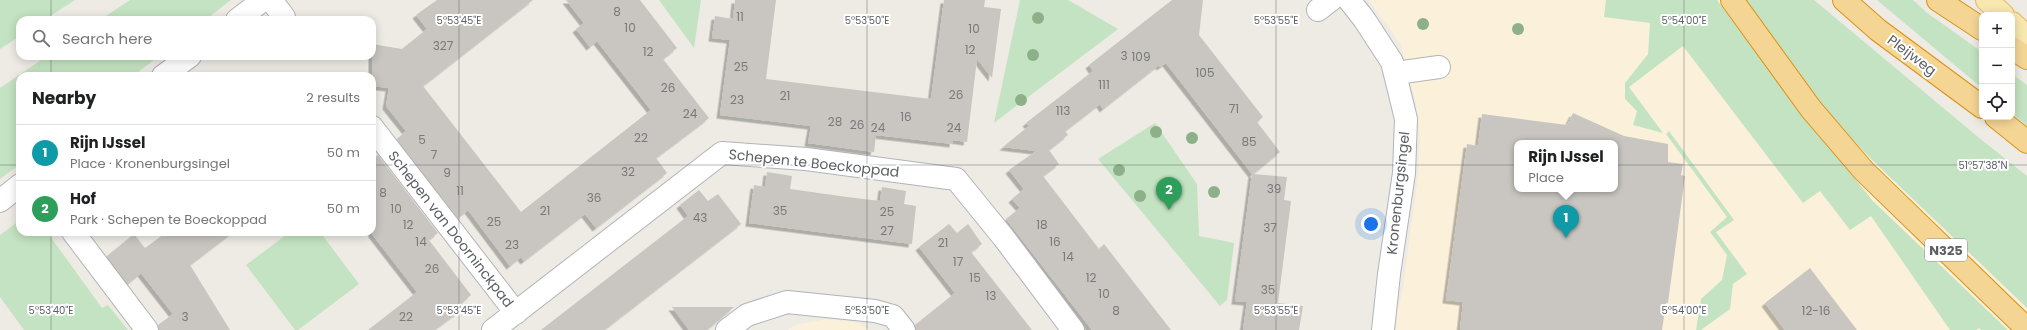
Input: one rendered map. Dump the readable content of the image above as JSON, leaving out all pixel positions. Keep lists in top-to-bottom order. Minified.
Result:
{"streets":{"highway":["Pleijweg","N325"],"street":["Schepen te Boeckoppad","Kronenburgsingel","Schepen van Doorninckpad"]},"crossings":[["Schepen te Boeckoppad","Schepen van Doorninckpad"]],"house_numbers":["8","11","10","10","327","12","12","3","109","25","105","111","26","26","21","23","71","113","24","16","28","26","24","24","22","5","85","7","32","9","39","11","8","36","10","21","35","25","43","25","12","18","37","27","14","16","21","23","14","17","26","15","12","35","10","13","8","12-16","3","22"],"page":{"map_buttons":["+","−"],"search":"Search here","heading":["Nearby","2 results"],"list":[{"mark":"1","name":"Rijn IJssel","note":"Place · Kronenburgsingel","value":"50 m"},{"mark":"2","name":"Hof","note":"Park · Schepen te Boeckoppad","value":"50 m"}],"popup":["Rijn IJssel","Place"],"pins":["2","1"]},"coordinates":["5°53'45\"E","5°53'50\"E","5°53'55\"E","5°54'00\"E","51°57'38\"N","5°53'40\"E"]}
